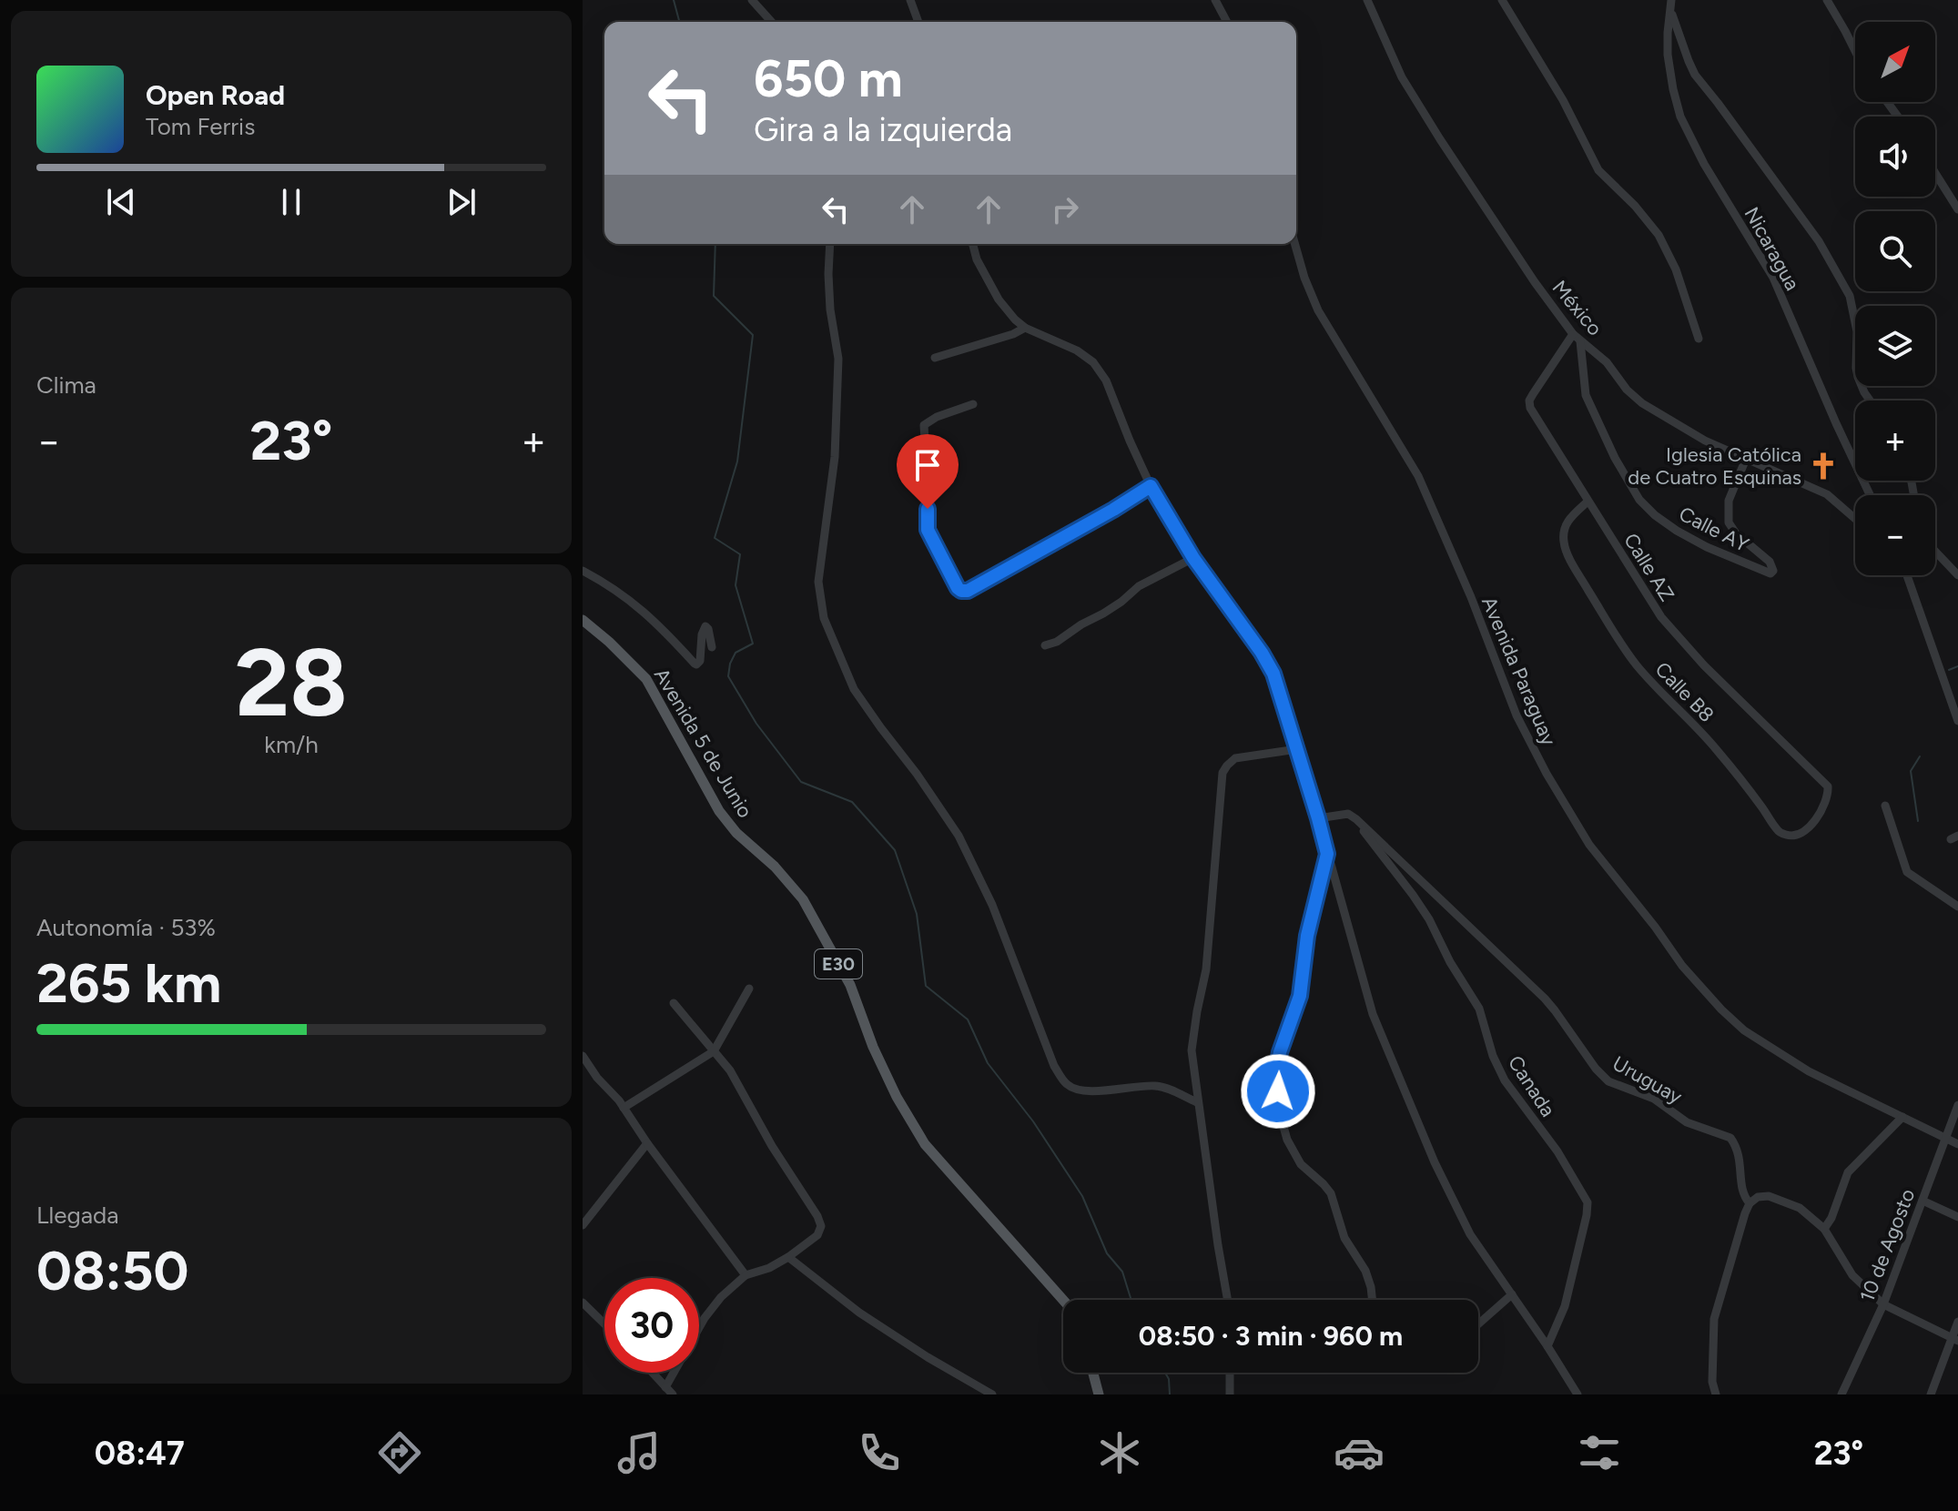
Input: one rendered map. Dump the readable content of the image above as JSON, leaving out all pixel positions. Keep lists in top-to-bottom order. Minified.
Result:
{"streets":{"main road":["Avenida 5 de Junio","E30"],"street":["Nicaragua","México","Calle AY","Calle AZ","Avenida Paraguay","Calle B8","Uruguay","Canada","10 de Agosto"]},"crossings":[["México","Calle AY"],["México","Calle AZ"],["Calle AY","Calle AZ"],["Calle AZ","Calle B8"],["Avenida Paraguay","10 de Agosto"],["Uruguay","Canada"]],"places":{"church":["Iglesia Católica de Cuatro Esquinas"]},"north":"top right","page":{"map_buttons":["+","−"],"turn":["650 m","Gira a la izquierda"],"song":["Open Road","Tom Ferris"],"tile":["Clima",["28","km/h"],["Autonomía · 53%","265 km"],["Llegada","08:50"]],"heat":["−","23°","+"],"limit":"30","trip":"08:50 · 3 min · 960 m","tabs":["08:47","23°"]}}
